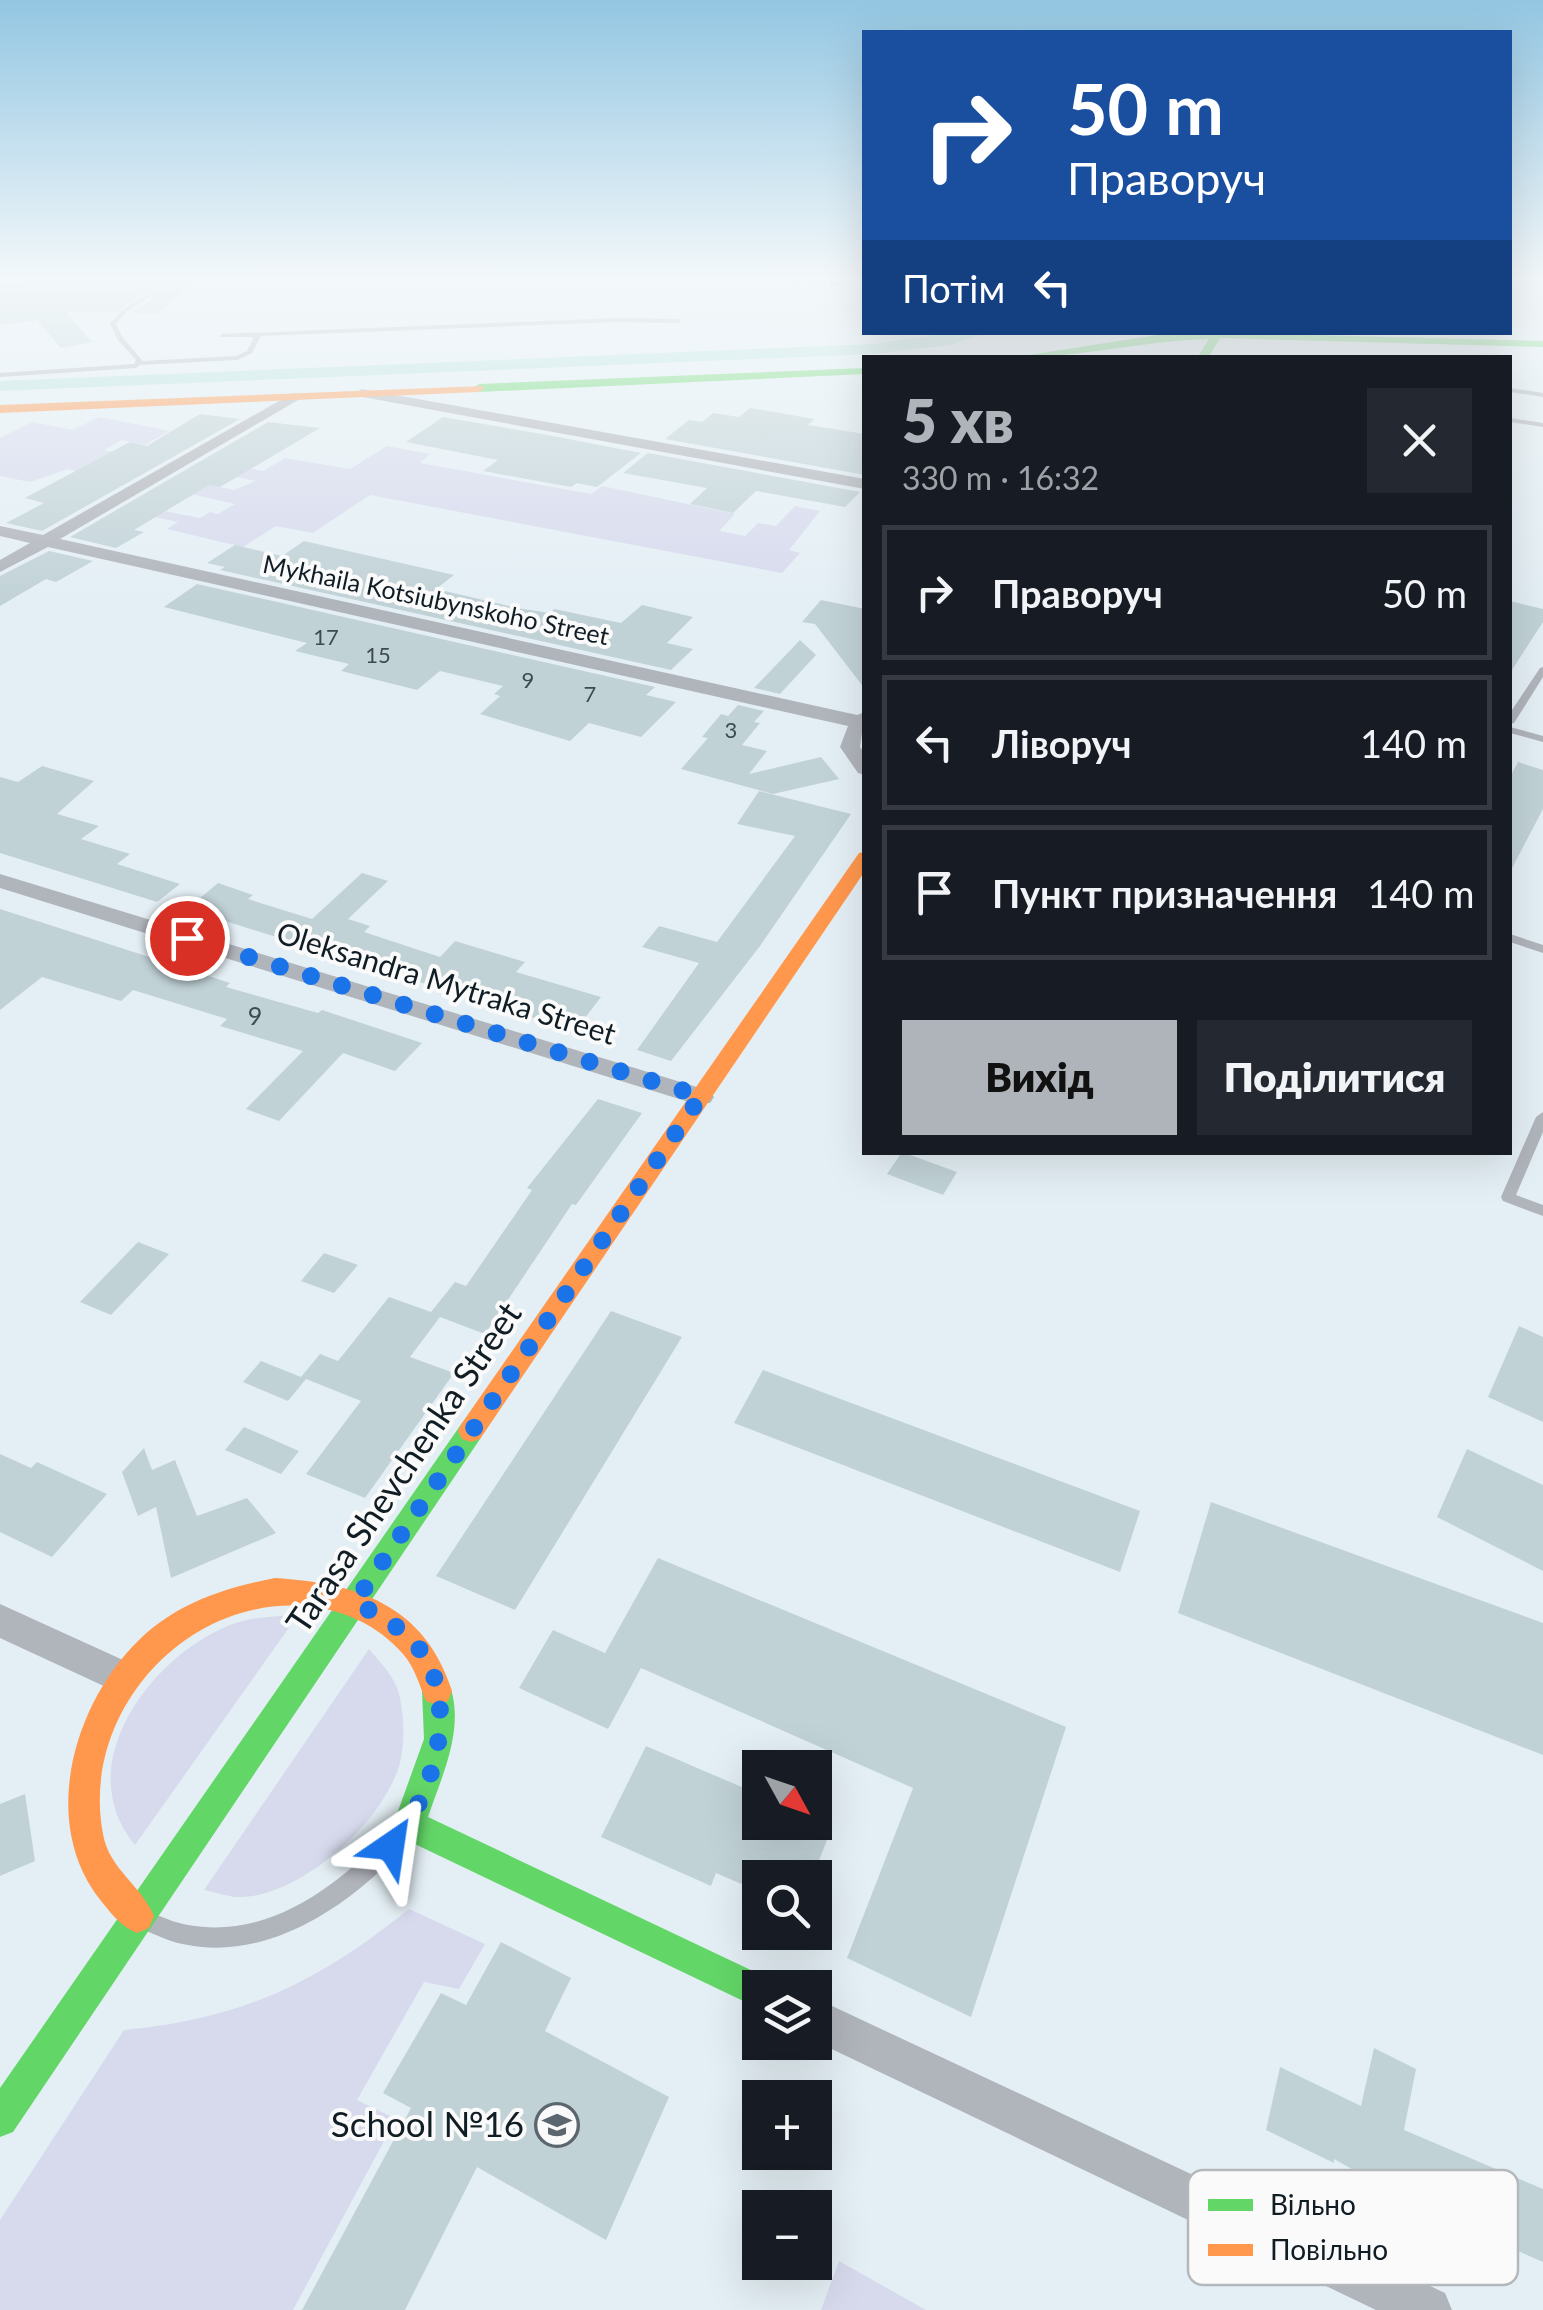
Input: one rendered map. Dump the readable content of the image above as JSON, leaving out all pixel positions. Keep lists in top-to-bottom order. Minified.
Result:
{"streets":{"main road":["Tarasa Shevchenka Street"],"street":["Mykhaila Kotsiubynskoho Street","Oleksandra Mytraka Street"]},"crossings":[["Oleksandra Mytraka Street","Tarasa Shevchenka Street"]],"places":{"school or university":["School №16"]},"house_numbers":["17","15","9","7","3","9"],"legend":["Вільно","Повільно"],"north":"bottom right","page":{"turn":["50 m","Праворуч"],"then":"Потім","heading":["5 хв","330 m · 16:32"],"list":[{"name":"Праворуч","value":"50 m"},{"name":"Ліворуч","value":"140 m"},{"name":"Пункт призначення","value":"140 m"}],"buttons":["Вихід","Поділитися"],"map_buttons":["+","−"]}}
